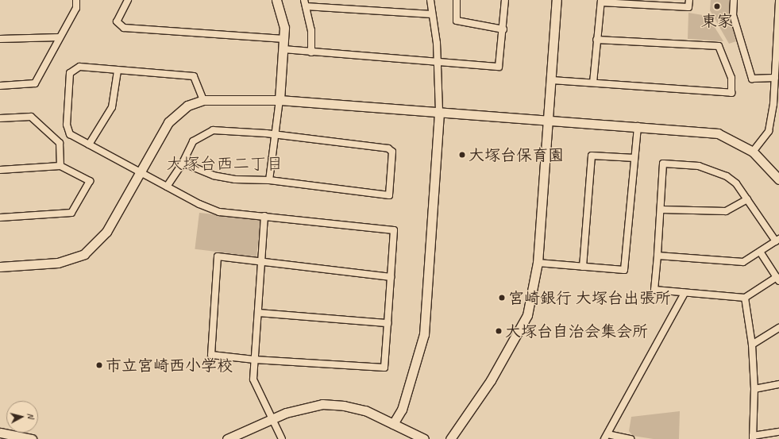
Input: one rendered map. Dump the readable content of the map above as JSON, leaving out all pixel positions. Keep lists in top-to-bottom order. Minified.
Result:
{"districts":["大塚台西二丁目"],"places":["東家","大塚台保育園","宮崎銀行 大塚台出張所","大塚台自治会集会所","市立宮崎西小学校"],"north":"right"}
